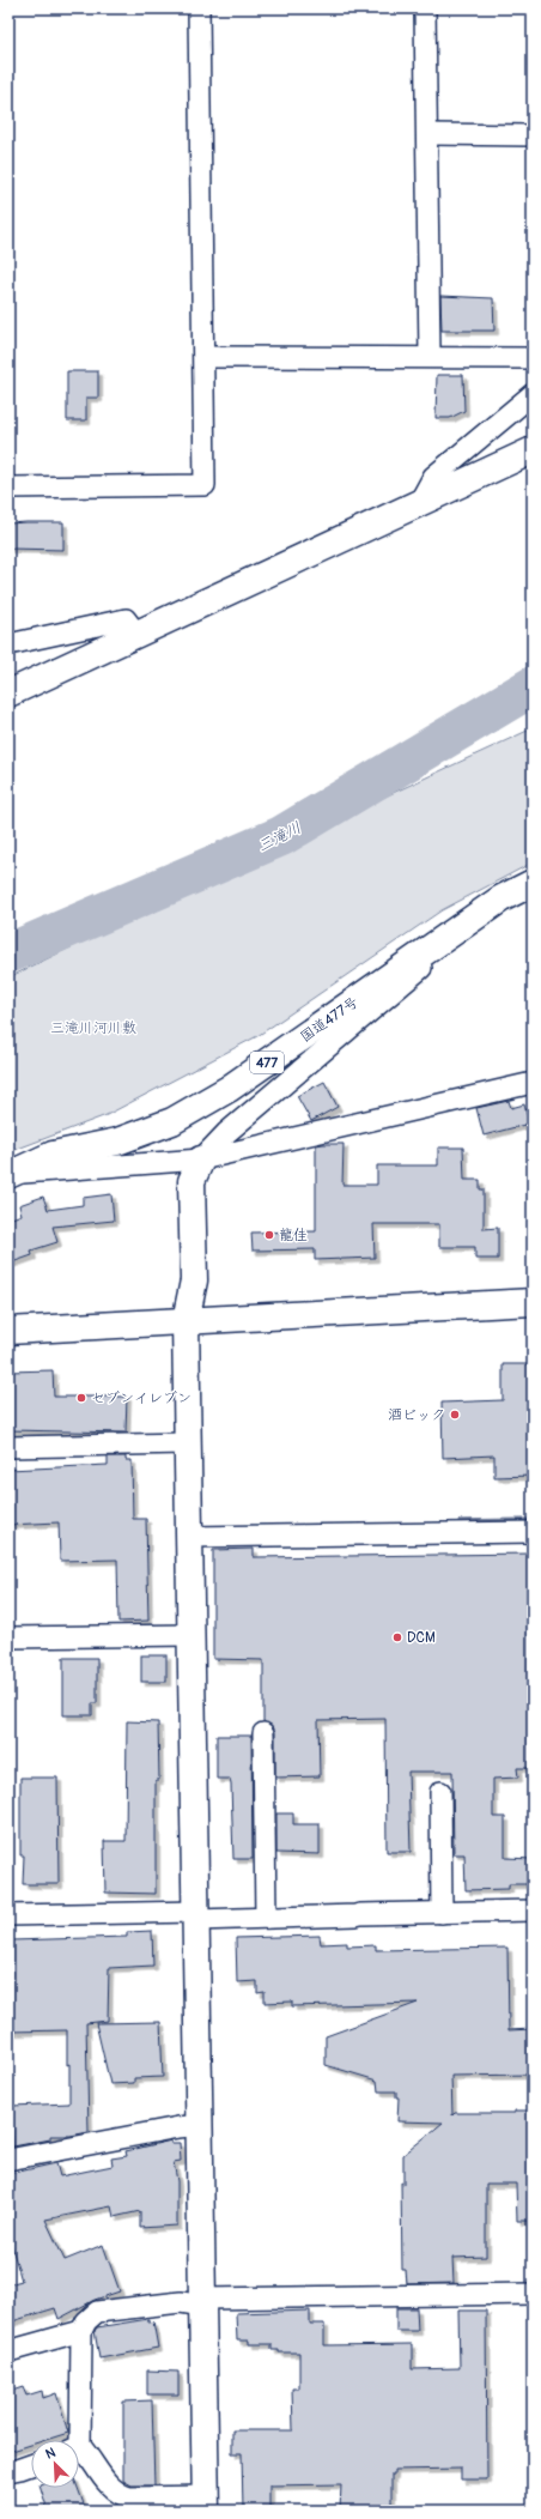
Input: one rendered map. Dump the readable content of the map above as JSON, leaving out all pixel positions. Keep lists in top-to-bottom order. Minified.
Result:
{"streets":{"main road":["国道477号","477"]},"water":["三滝川"],"parks":["三滝川河川敷"],"places":["龍佳","セブンイレブン","酒ビック","DCM"],"north":"top left"}
